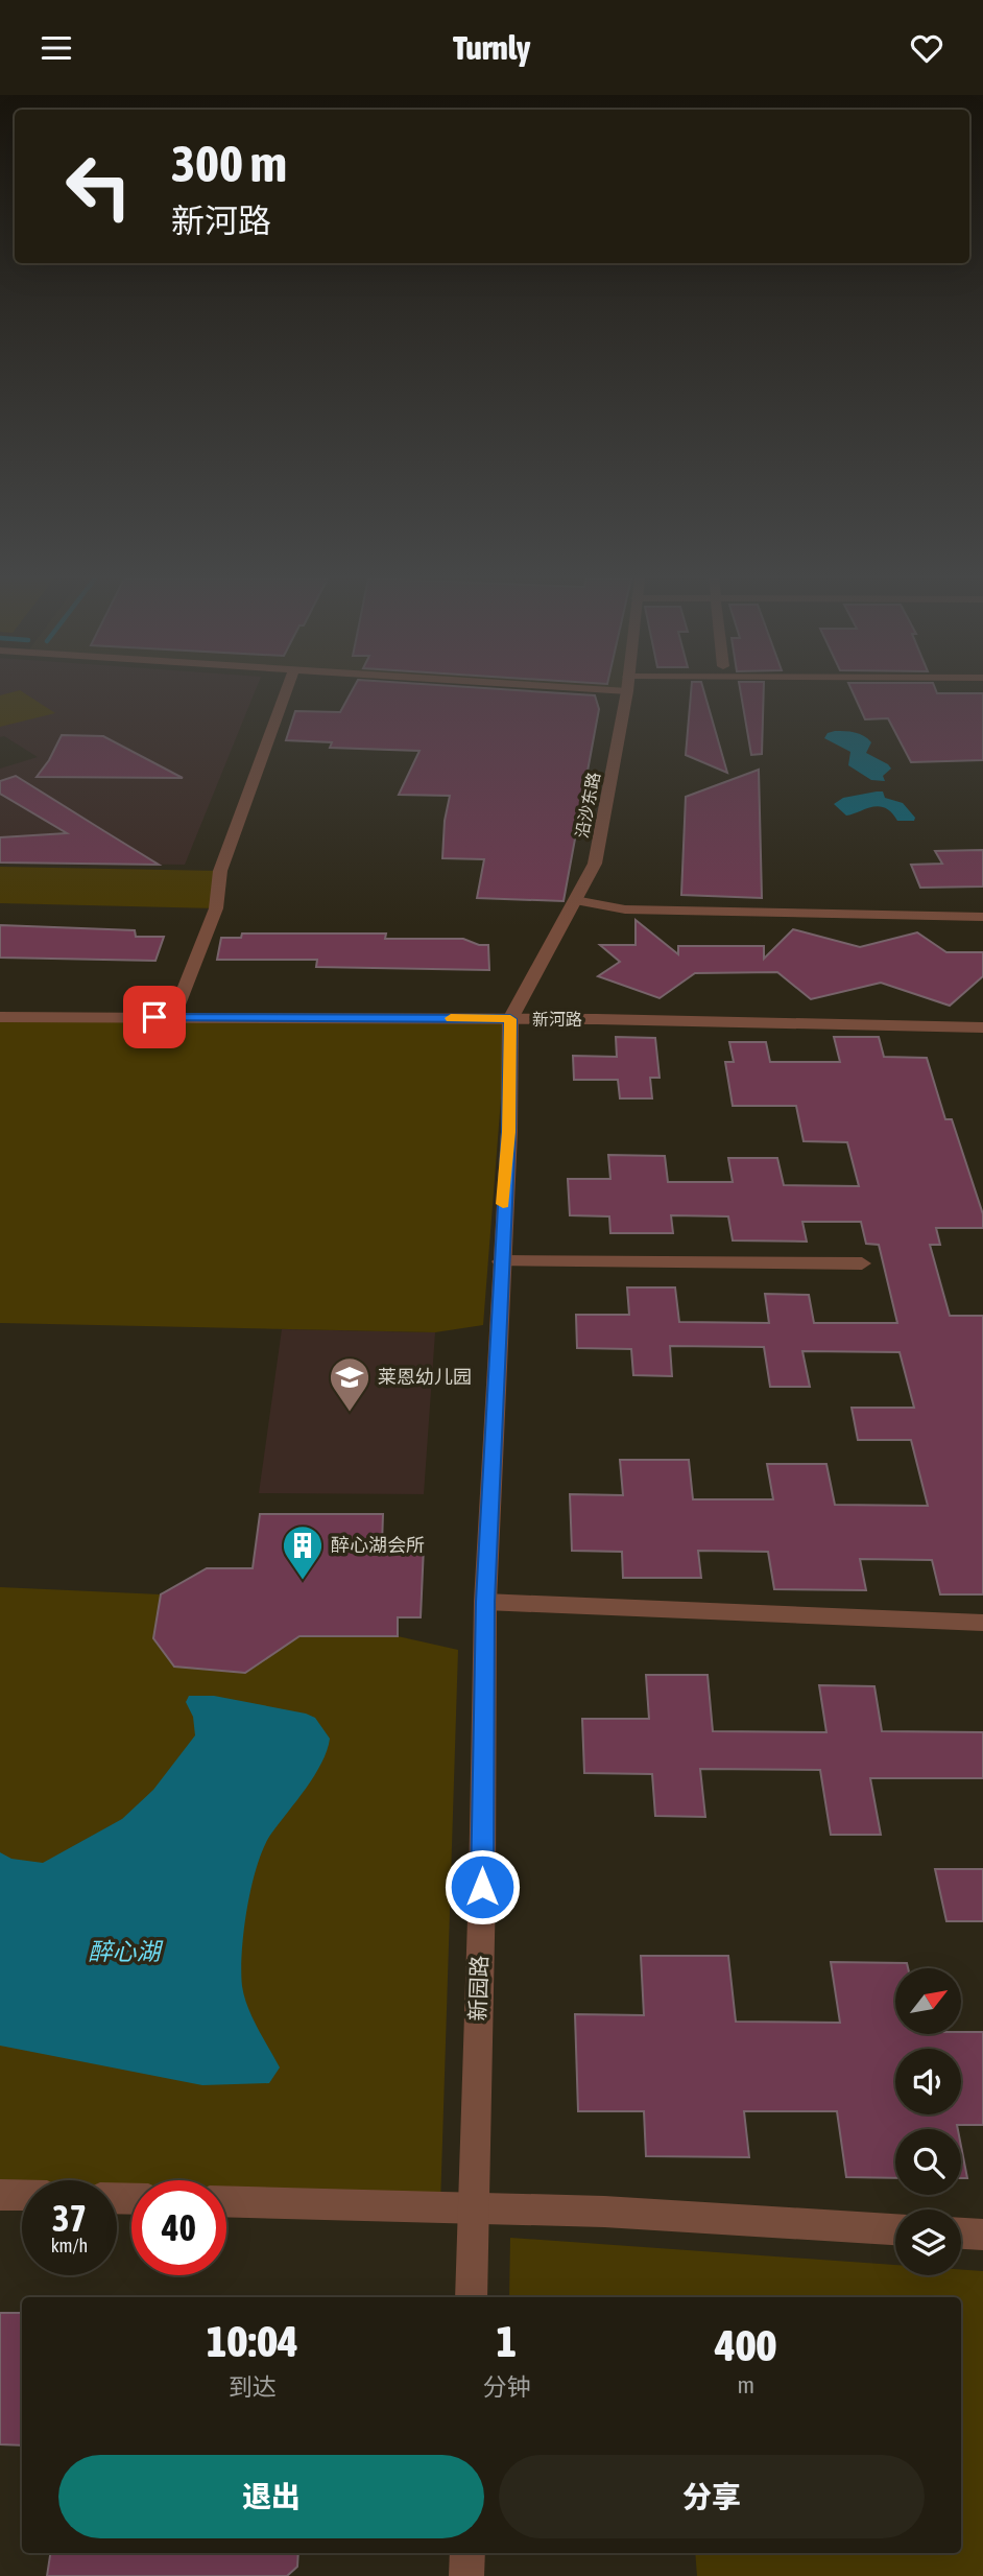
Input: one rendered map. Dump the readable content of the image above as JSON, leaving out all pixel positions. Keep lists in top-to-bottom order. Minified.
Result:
{"streets":{"street":["沿沙东路","新河路","新园路"]},"crossings":[["沿沙东路","新河路"],["沿沙东路","新园路"],["新河路","新园路"]],"water":["醉心湖"],"places":{"school or university":["莱恩幼儿园"],"building":["醉心湖会所"]},"north":"top right","page":{"header":"Turnly","turn":["300 m","新河路"],"speed":"37 km/h","limit":"40","eta":["10:04","到达","1","分钟","400","m"],"buttons":["退出","分享"]}}
